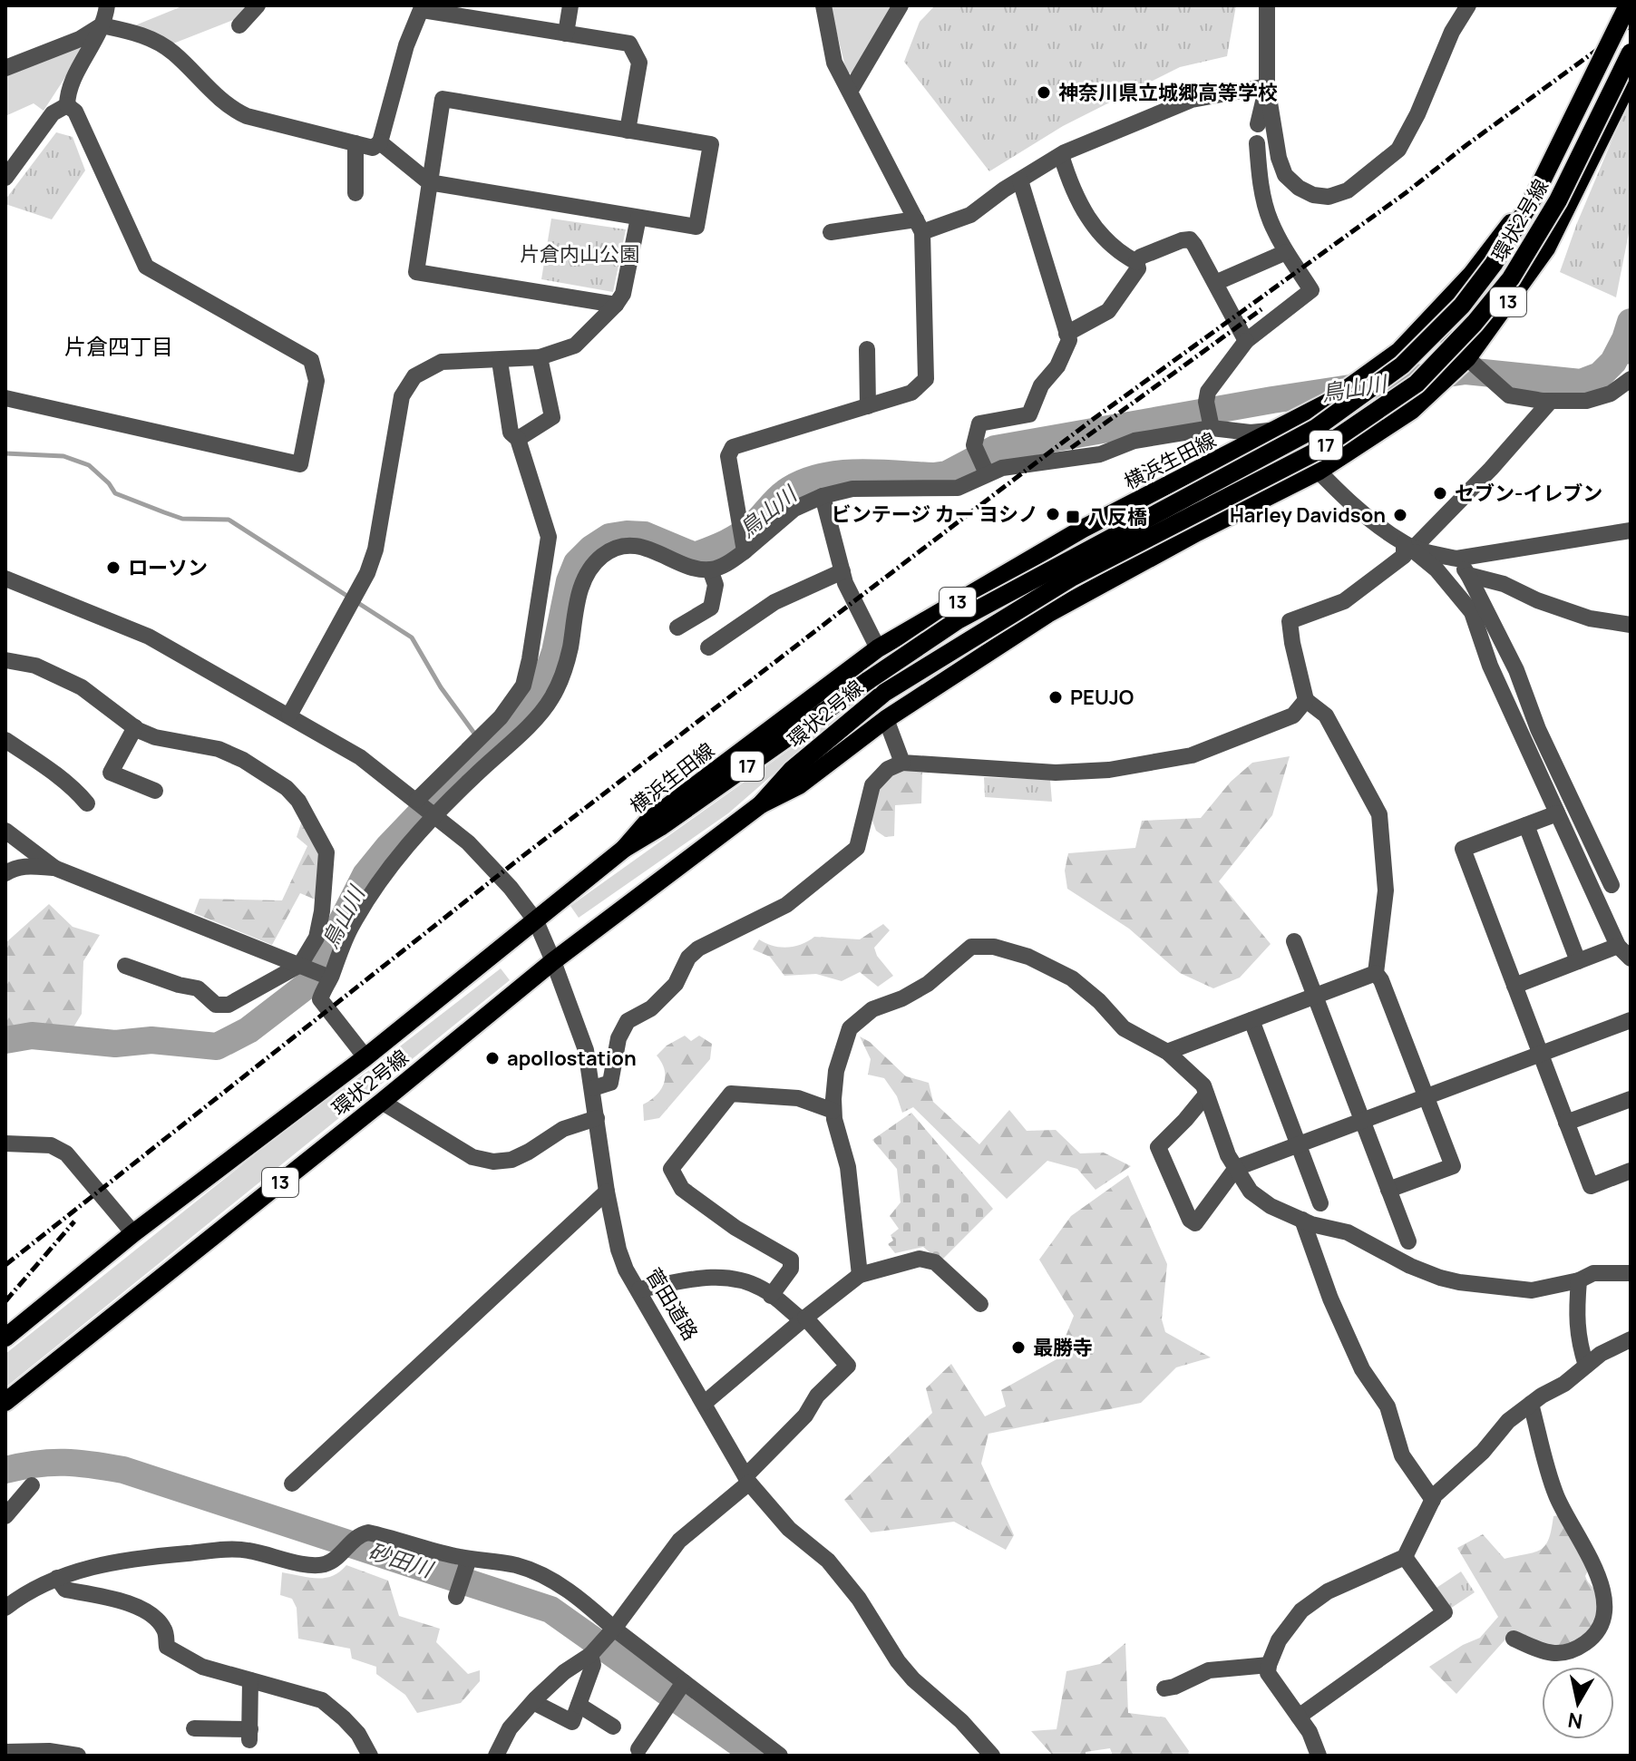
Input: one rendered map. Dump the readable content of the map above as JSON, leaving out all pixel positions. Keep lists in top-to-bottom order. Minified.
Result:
{"streets":{"main road":["環状2号線","13","17","横浜生田線"],"street":["菅田道路"]},"crossings":[["環状2号線","13"],["環状2号線","横浜生田線"],["環状2号線","菅田道路"]],"districts":["片倉四丁目"],"water":["鳥山川","砂田川"],"parks":["片倉内山公園"],"places":{"other":["神奈川県立城郷高等学校","セブン-イレブン","ビンテージ カー ヨシノ","Harley Davidson","ローソン","PEUJO","apollostation","最勝寺"],"transit":["八反橋"]},"north":"bottom"}
